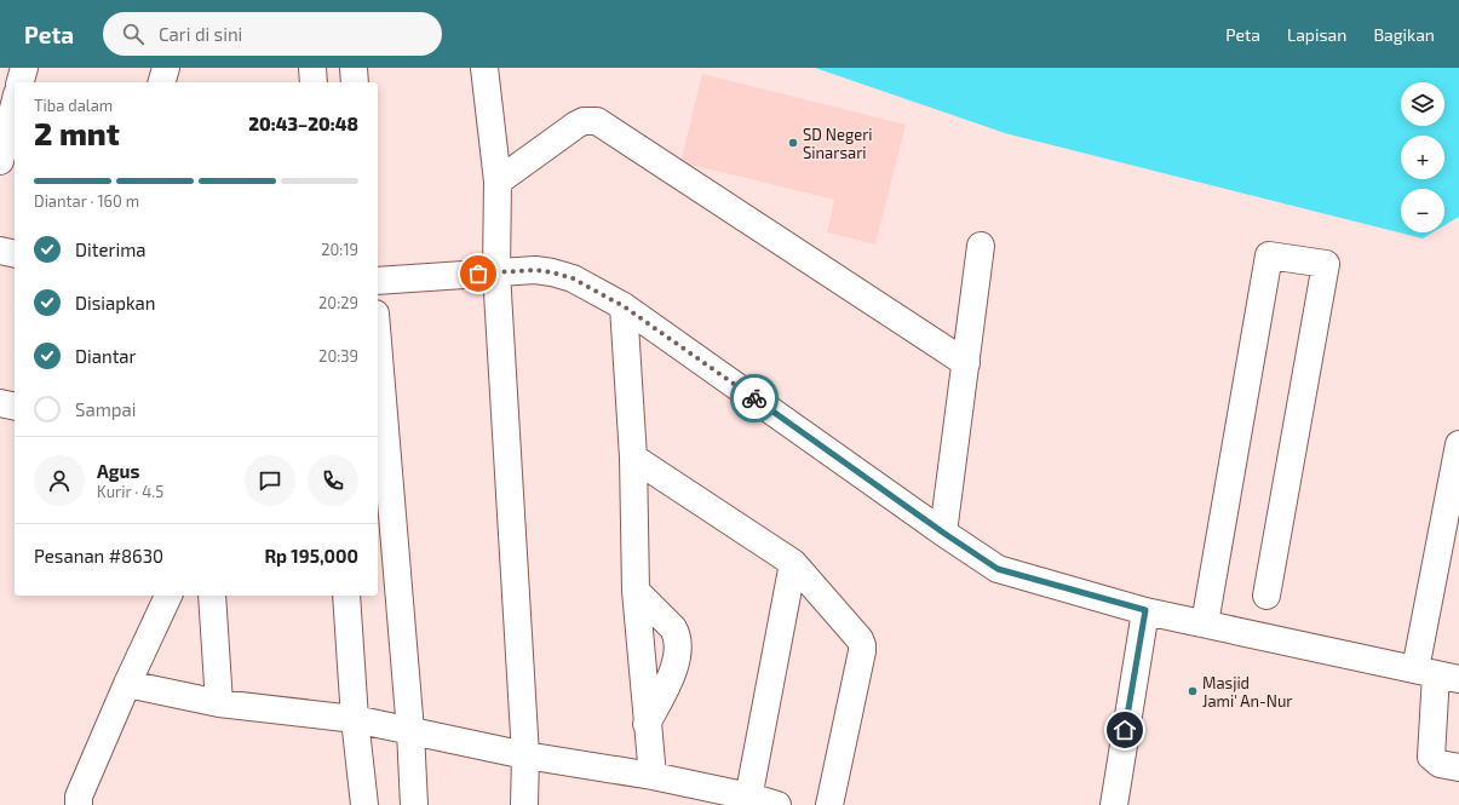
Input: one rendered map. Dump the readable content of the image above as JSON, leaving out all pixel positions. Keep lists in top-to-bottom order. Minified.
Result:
{"places":["SD Negeri Sinarsari","Masjid Jami' An-Nur"],"page":{"header":"Peta","search":"Cari di sini","nav":["Peta","Lapisan","Bagikan"],"map_buttons":["+","−"],"heading":["2 mnt","Tiba dalam","20:43–20:48"],"panel":["Agus","Kurir · 4.5","Pesanan #8630","Rp 195,000"],"bar":"Diantar · 160 m","list":[["Diterima","20:19"],["Disiapkan","20:29"],["Diantar","20:39"],"Sampai"]}}
